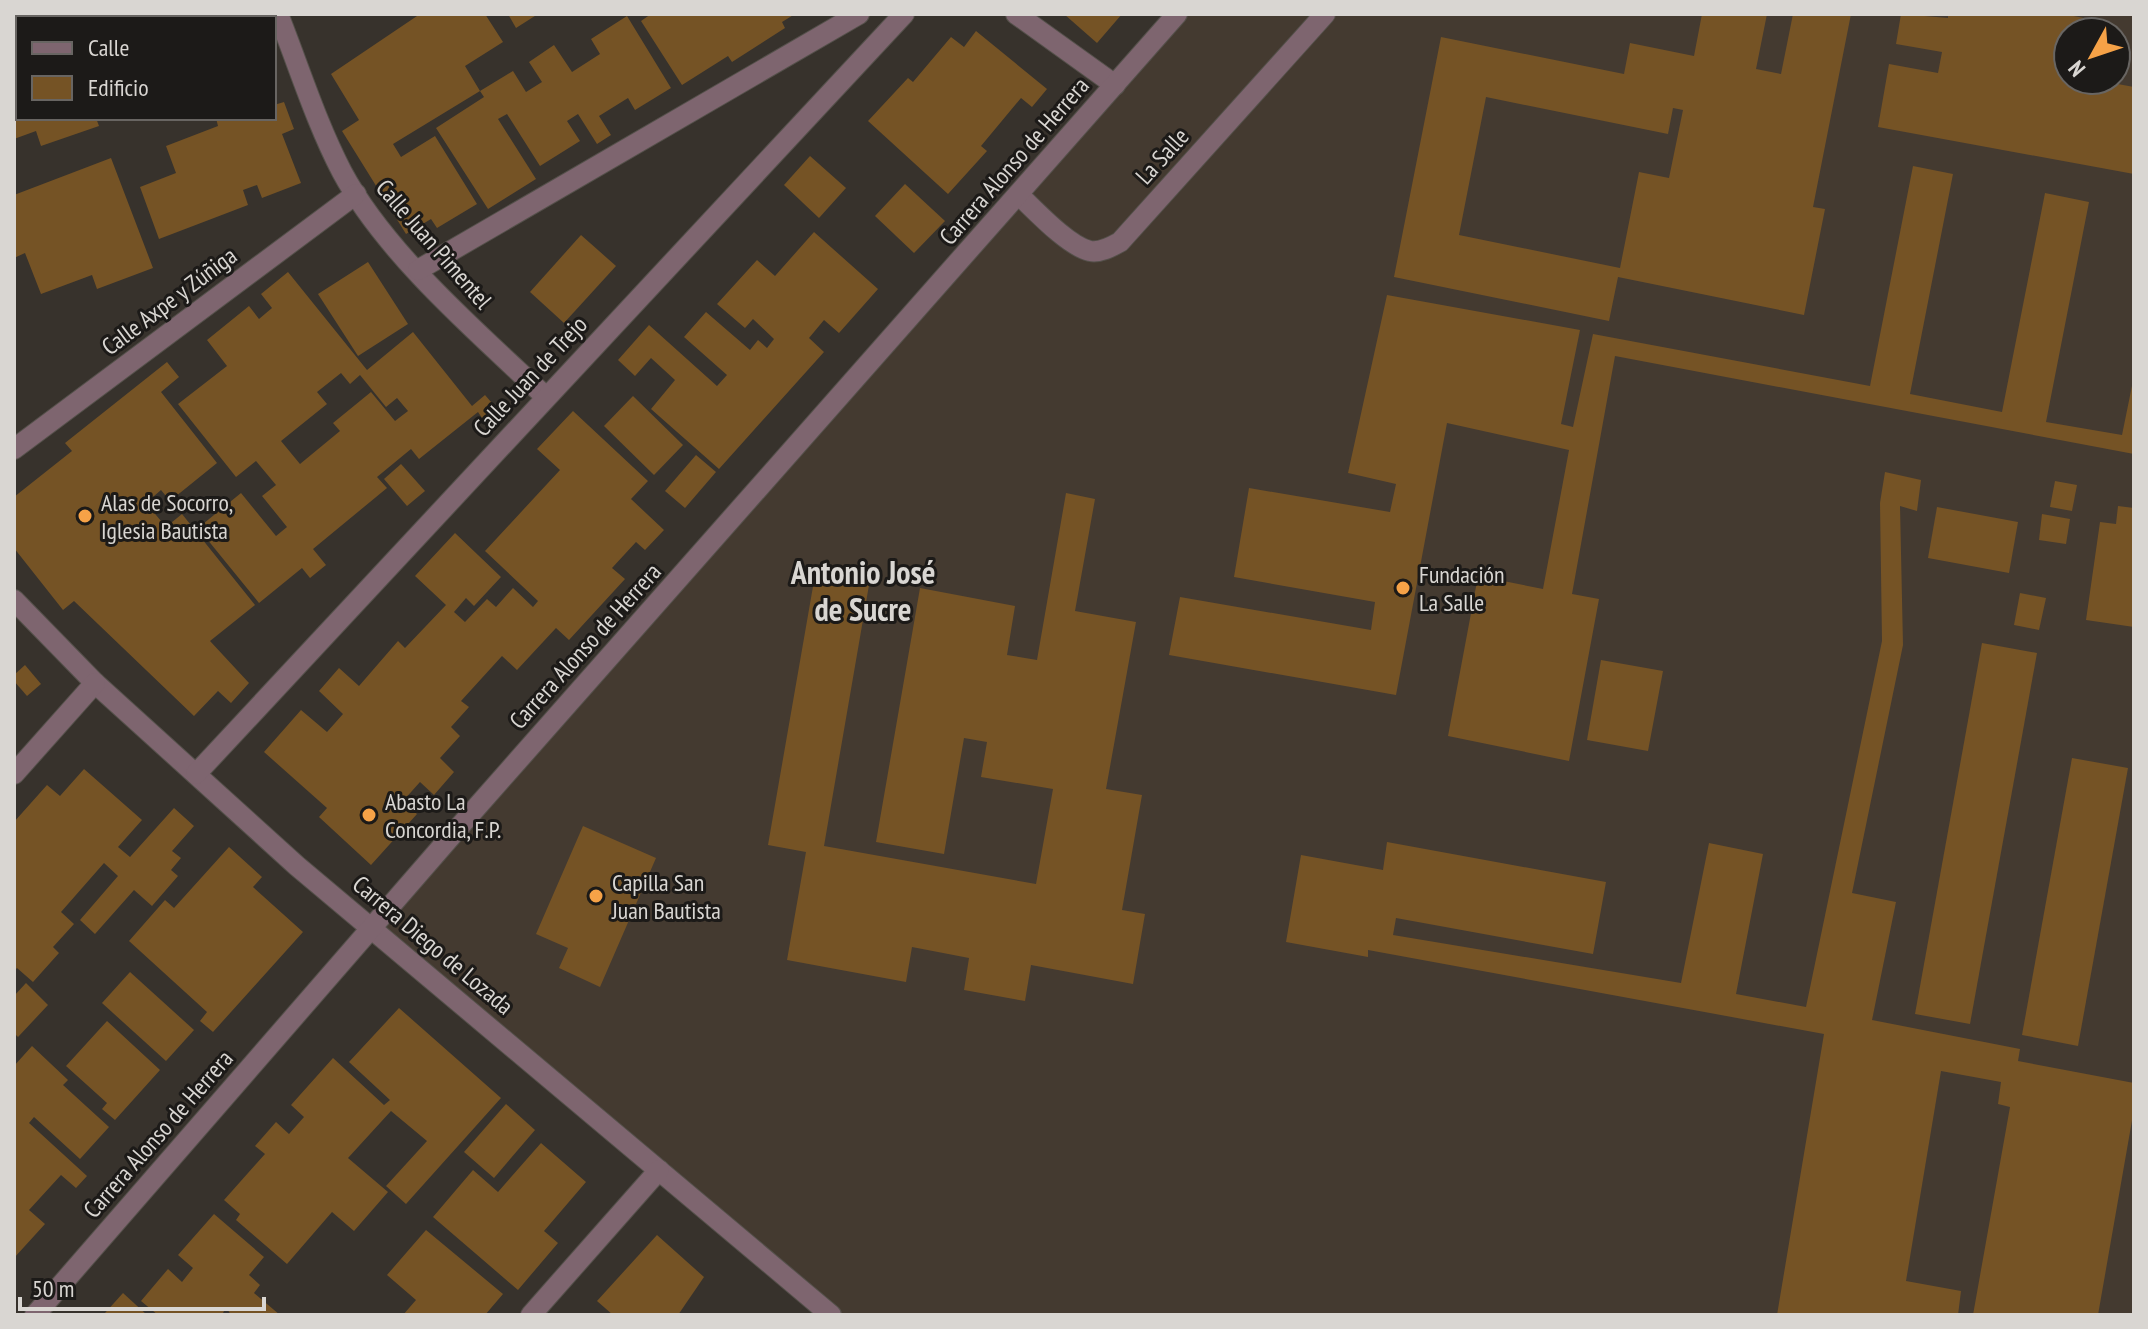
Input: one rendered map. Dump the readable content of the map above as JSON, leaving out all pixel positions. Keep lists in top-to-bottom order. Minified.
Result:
{"streets":{"street":["La Salle","Carrera Alonso de Herrera","Calle Juan Pimentel","Calle Axpe y Zúñiga","Calle Juan de Trejo","Carrera Diego de Lozada"]},"crossings":[["La Salle","Carrera Alonso de Herrera"],["Carrera Alonso de Herrera","Carrera Diego de Lozada"],["Calle Juan Pimentel","Calle Axpe y Zúñiga"],["Calle Juan Pimentel","Calle Juan de Trejo"],["Calle Juan de Trejo","Carrera Diego de Lozada"]],"districts":["Antonio José de Sucre"],"places":["Alas de Socorro, Iglesia Bautista","Fundación La Salle","Abasto La Concordia, F.P.","Capilla San Juan Bautista"],"legend":["Calle","Edificio"],"scale_bar":"50 m","north":"bottom left"}
